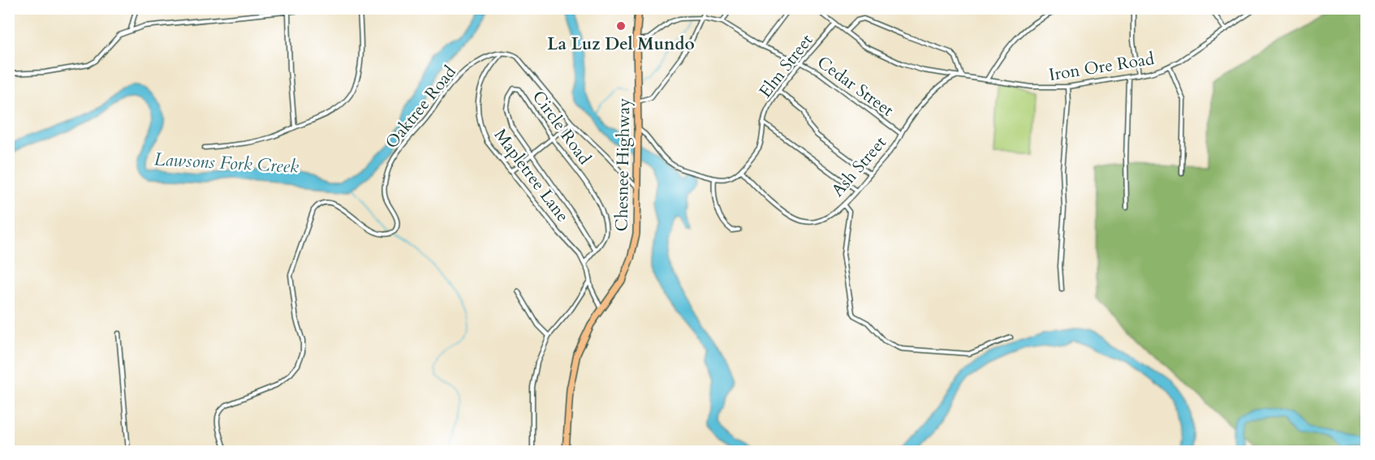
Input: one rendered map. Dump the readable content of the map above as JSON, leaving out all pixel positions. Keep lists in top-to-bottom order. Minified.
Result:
{"streets":{"main road":["Chesnee Highway"],"street":["Elm Street","Iron Ore Road","Cedar Street","Oaktree Road","Circle Road","Ash Street","Mapletree Lane"]},"crossings":[["Elm Street","Iron Ore Road"],["Elm Street","Cedar Street"],["Elm Street","Ash Street"],["Iron Ore Road","Ash Street"],["Cedar Street","Chesnee Highway"],["Cedar Street","Ash Street"],["Oaktree Road","Mapletree Lane"],["Circle Road","Mapletree Lane"],["Chesnee Highway","Mapletree Lane"]],"water":["Lawsons Fork Creek"],"places":["La Luz Del Mundo"]}
